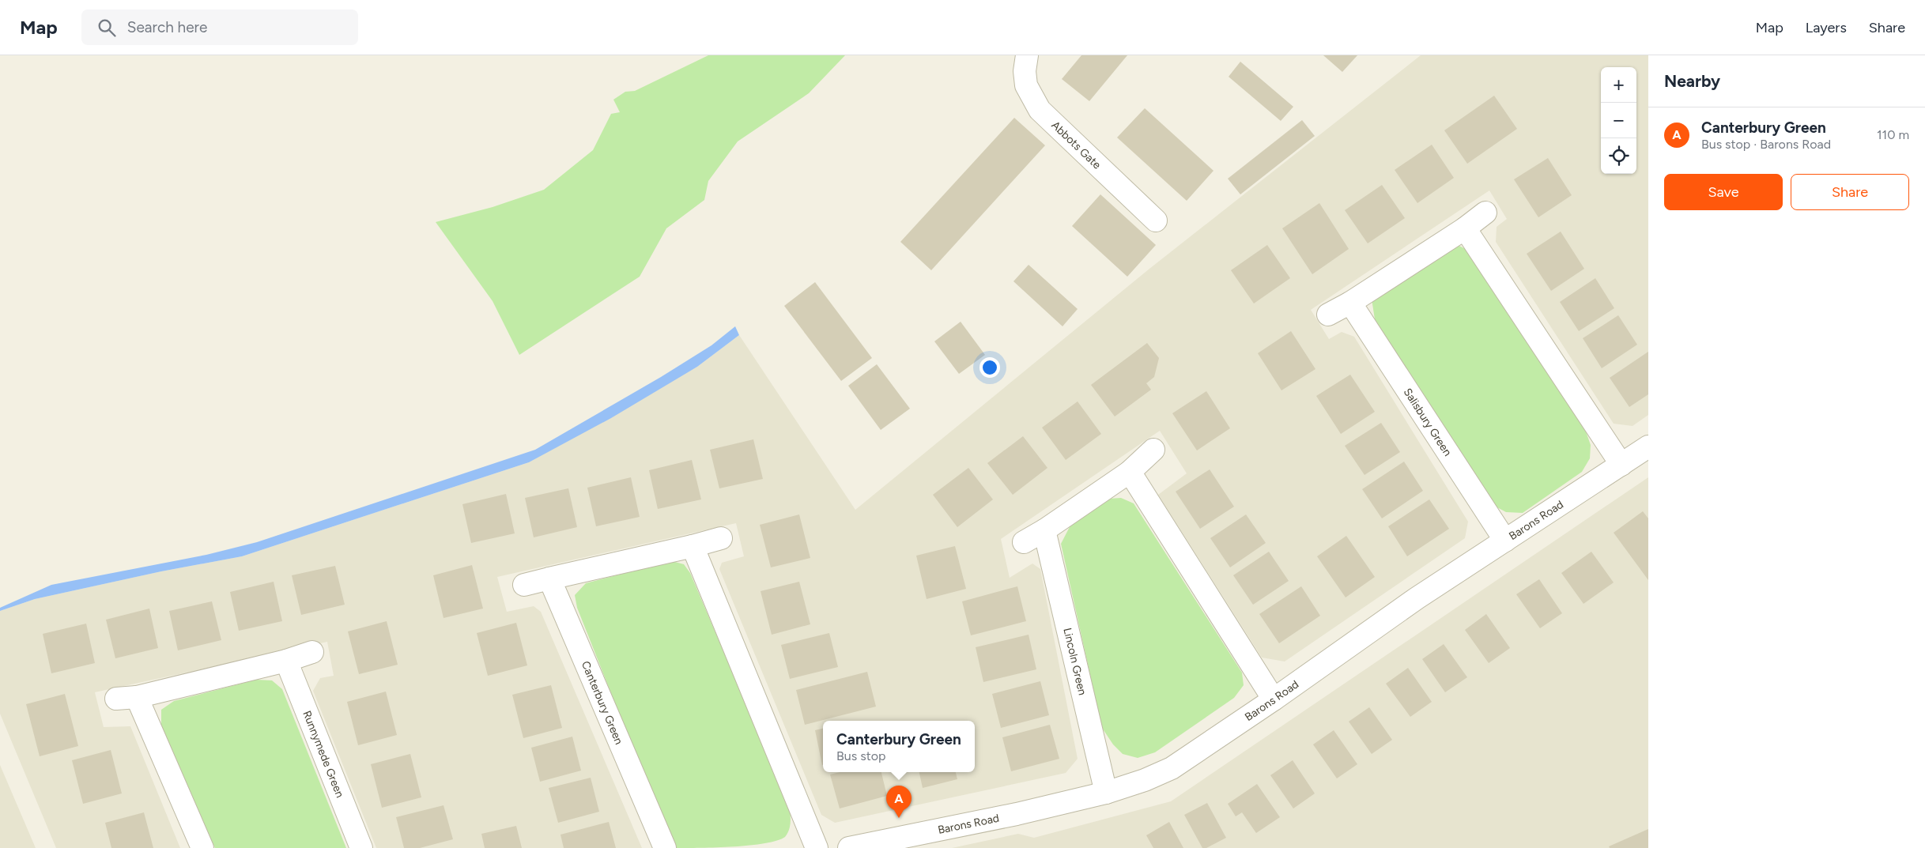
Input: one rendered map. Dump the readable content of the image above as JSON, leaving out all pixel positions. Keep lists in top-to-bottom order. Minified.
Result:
{"streets":{"street":["Abbots Gate","Salisbury Green","Barons Road","Lincoln Green","Canterbury Green","Runnymede Green"]},"crossings":[["Salisbury Green","Barons Road"],["Barons Road","Lincoln Green"]],"page":{"header":"Map","search":"Search here","nav":["Map","Layers","Share"],"heading":"Nearby","map_buttons":["+","−"],"list":[{"mark":"A","name":"Canterbury Green","note":"Bus stop · Barons Road","value":"110 m"}],"buttons":["Save","Share"],"popup":["Canterbury Green","Bus stop"],"pins":"A"}}
